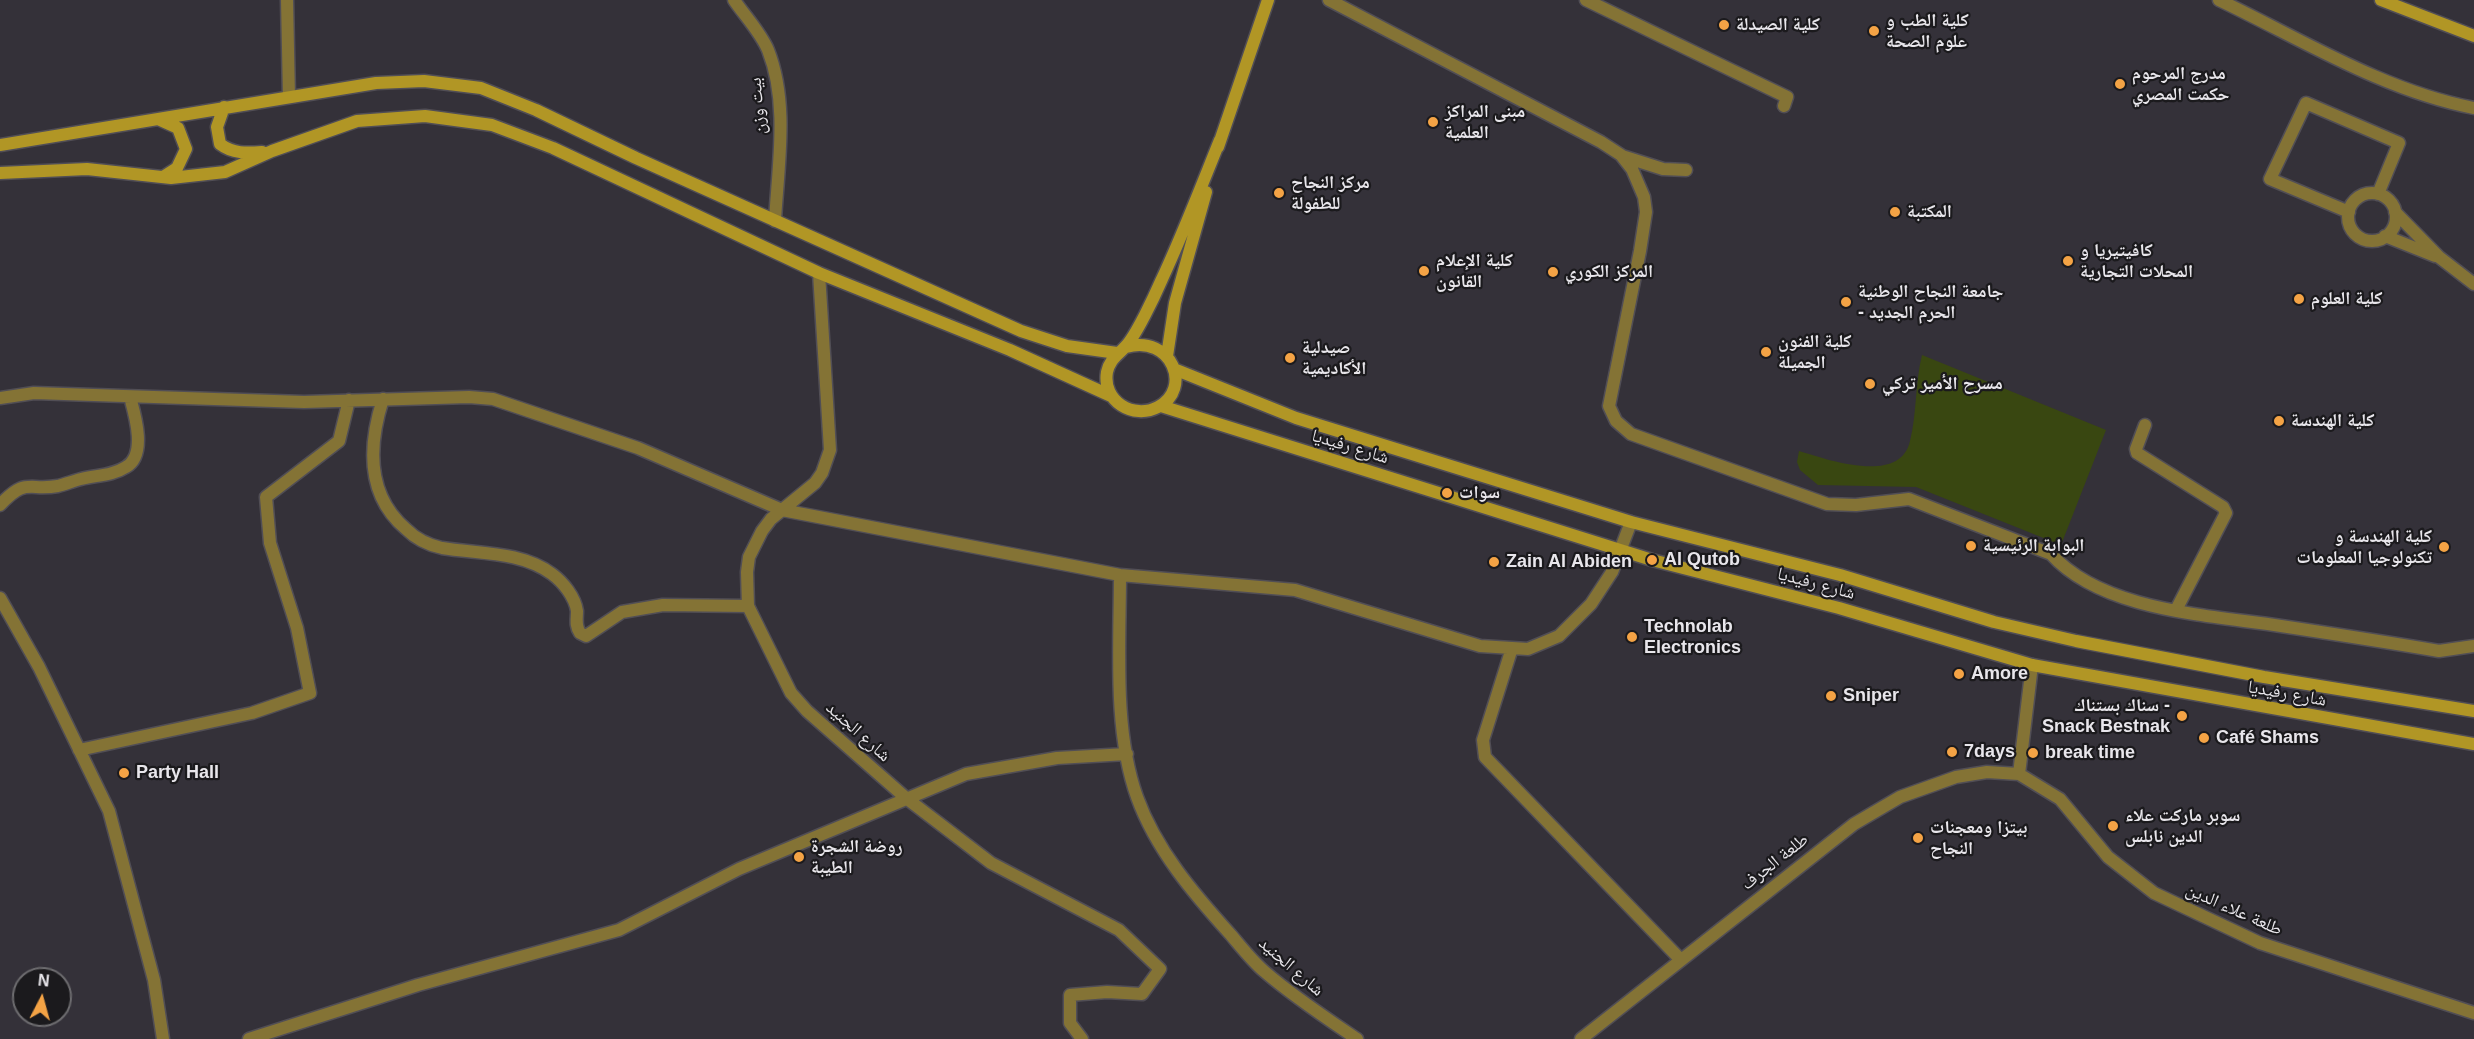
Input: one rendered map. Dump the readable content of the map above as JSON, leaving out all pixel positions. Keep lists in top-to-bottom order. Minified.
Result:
{"streets":{"main road":["شارع رفيديا"],"street":["بيت وزن","شارع الجنيد","طلعة الجرف","طلعة علاء الدين"]},"crossings":[["طلعة الجرف","طلعة علاء الدين"]],"places":["كلية الصيدلة","كلية الطب و علوم الصحة","مدرج المرحوم حكمت المصري","مبنى المراكز العلمية","مركز النجاح للطفولة","المكتبة","كافيتيريا و المحلات التجارية","كلية الإعلام القانون","المركز الكوري","كلية العلوم","جامعة النجاح الوطنية - الحرم الجديد","كلية الفنون الجميلة","صيدلية الأكاديمية","مسرح الأمير تركي","كلية الهندسة","سوات","البوابة الرئيسية","كلية الهندسة و تكنولوجيا المعلومات","Al Qutob","Zain Al Abiden","Technolab Electronics","Amore","Sniper","سناك بستناك - Snack Bestnak","Café Shams","7days","break time","Party Hall","سوبر ماركت علاء الدين نابلس","بيتزا ومعجنات النجاح","روضة الشجرة الطيبة"],"north":"top"}
